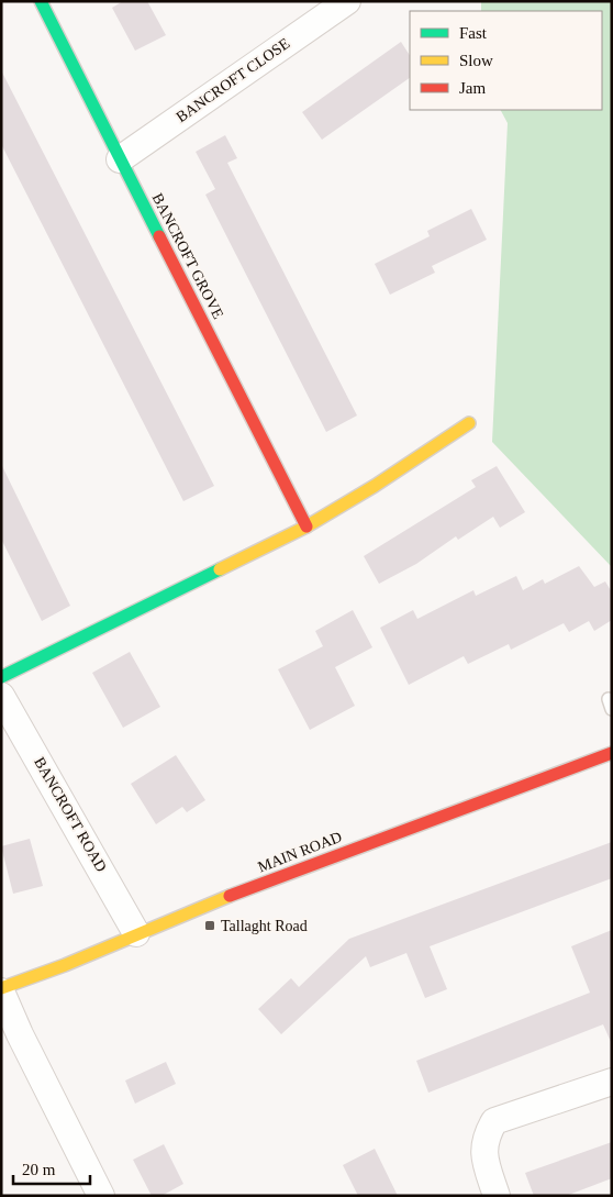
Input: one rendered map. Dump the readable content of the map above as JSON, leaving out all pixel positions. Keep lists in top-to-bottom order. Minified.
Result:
{"streets":{"street":["BANCROFT CLOSE","BANCROFT GROVE","BANCROFT ROAD","MAIN ROAD"]},"crossings":[["BANCROFT CLOSE","BANCROFT GROVE"],["BANCROFT ROAD","MAIN ROAD"]],"places":{"transit":["Tallaght Road"]},"legend":["Fast","Slow","Jam"],"scale_bar":"20 m"}
